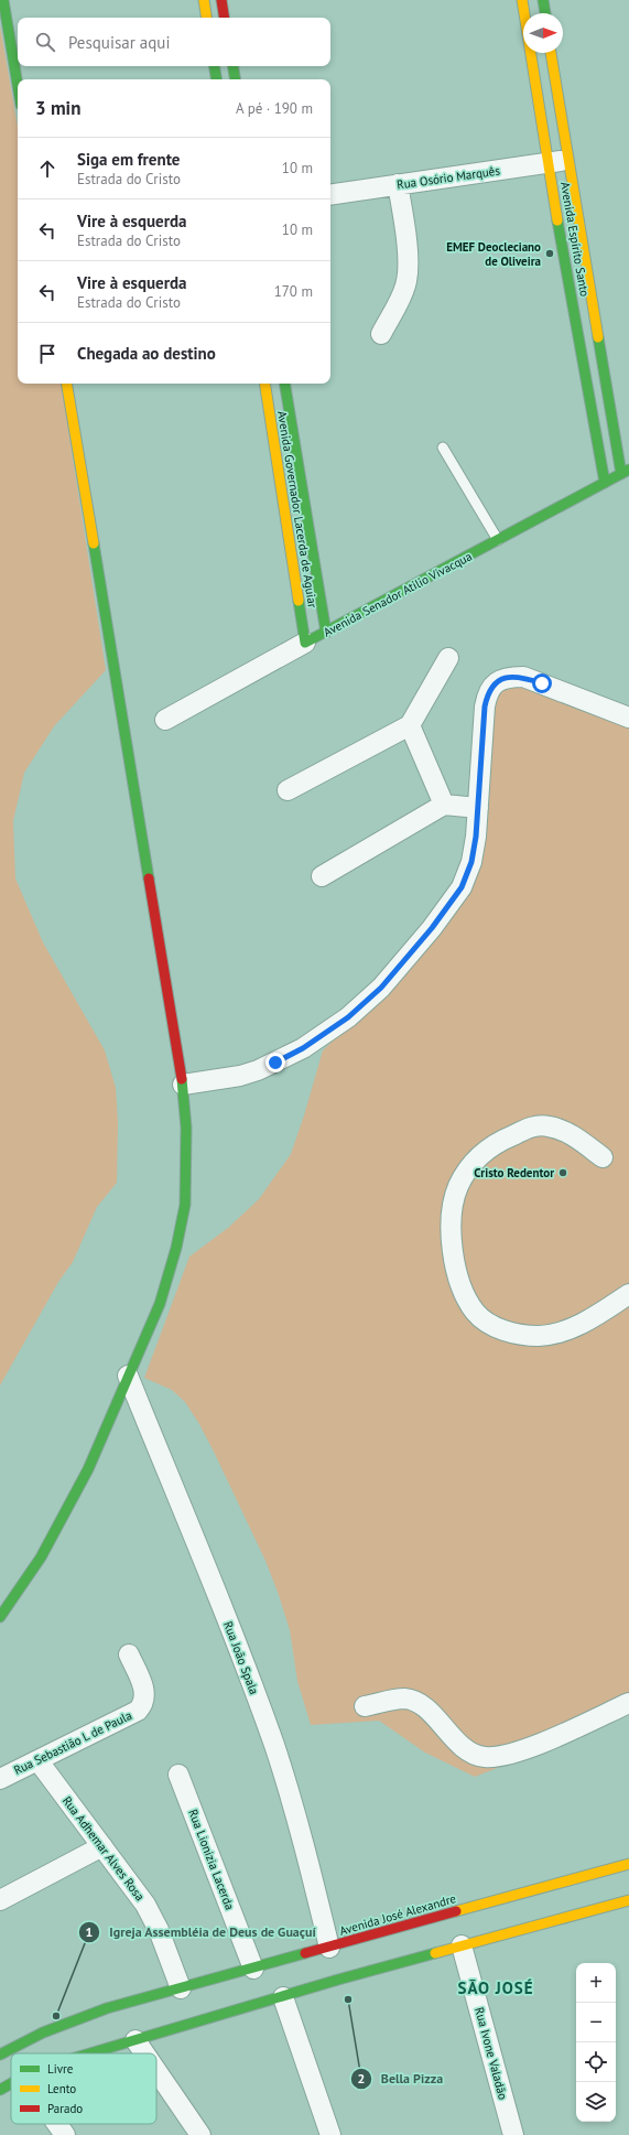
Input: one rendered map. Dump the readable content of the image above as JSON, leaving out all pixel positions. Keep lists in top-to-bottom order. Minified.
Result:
{"streets":{"main road":["Avenida Espírito Santo","Avenida Governador Lacerda de Aguiar","Avenida Senador Atilio Vivacqua","Avenida José Alexandre"],"street":["Rua Osório Marquês","Rua João Spala","Rua Sebastião L de Paula","Rua Adhemar Alves Rosa","Rua Lionizia Lacerda","Rua Ivone Valadão"]},"crossings":[["Rua Osório Marquês","Avenida Espírito Santo"],["Avenida Espírito Santo","Avenida Senador Atilio Vivacqua"],["Avenida Governador Lacerda de Aguiar","Avenida Senador Atilio Vivacqua"],["Rua João Spala","Avenida José Alexandre"],["Rua Sebastião L de Paula","Rua Adhemar Alves Rosa"],["Rua Adhemar Alves Rosa","Avenida José Alexandre"],["Rua Lionizia Lacerda","Avenida José Alexandre"]],"districts":["SÃO JOSÉ"],"places":["EMEF Deocleciano de Oliveira","Cristo Redentor","Bella Pizza","Igreja Assembléia de Deus de Guaçuí"],"legend":["Livre","Lento","Parado"],"north":"right","page":{"search":"Pesquisar aqui","heading":["3 min","A pé · 190 m"],"list":[["Siga em frente","Estrada do Cristo","10 m"],["Vire à esquerda","Estrada do Cristo","10 m"],["Vire à esquerda","Estrada do Cristo","170 m"],"Chegada ao destino"],"map_buttons":["+","−"]}}
